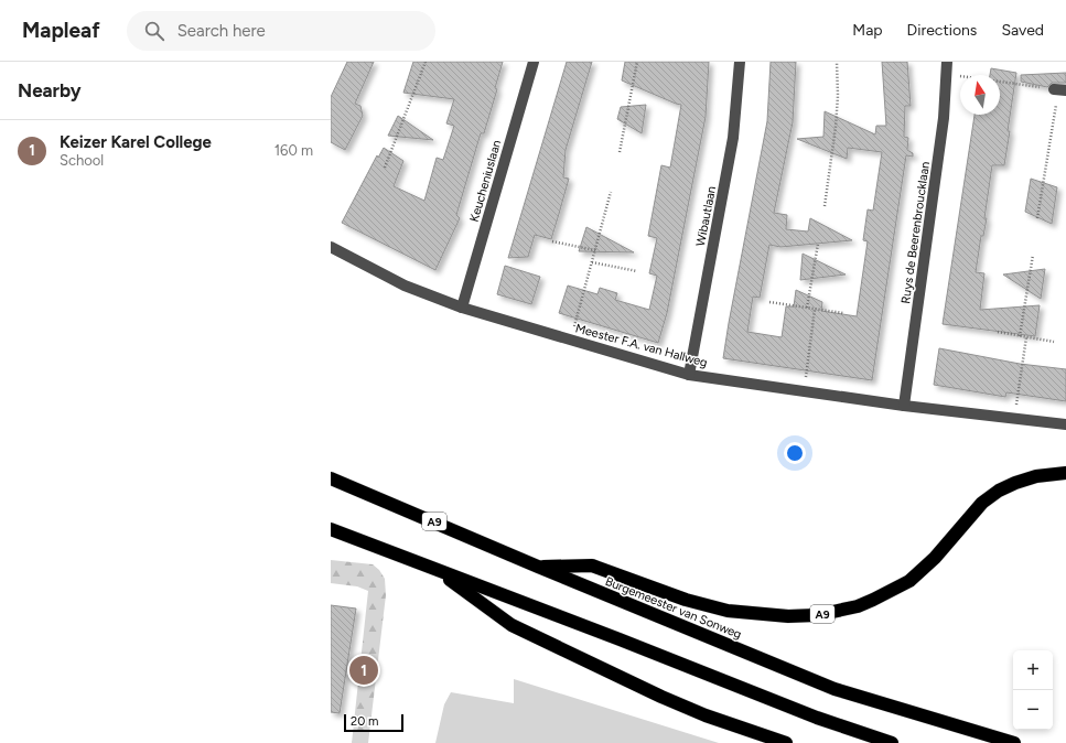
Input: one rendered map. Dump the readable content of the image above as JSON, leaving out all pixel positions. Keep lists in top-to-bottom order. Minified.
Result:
{"streets":{"highway":["A9","Burgemeester van Sonweg"],"street":["Keucheniuslaan","Wibautlaan","Ruys de Beerenbroucklaan","Meester F.A. van Hallweg"]},"crossings":[["Keucheniuslaan","Meester F.A. van Hallweg"],["Wibautlaan","Meester F.A. van Hallweg"],["Ruys de Beerenbroucklaan","Meester F.A. van Hallweg"],["A9","Burgemeester van Sonweg"]],"scale_bar":"20 m","north":"top","page":{"header":"Mapleaf","search":"Search here","nav":["Map","Directions","Saved"],"heading":"Nearby","list":[{"mark":"1","name":"Keizer Karel College","note":"School","value":"160 m"}],"map_buttons":["+","−"],"pins":"1","scale":"20 m"}}
